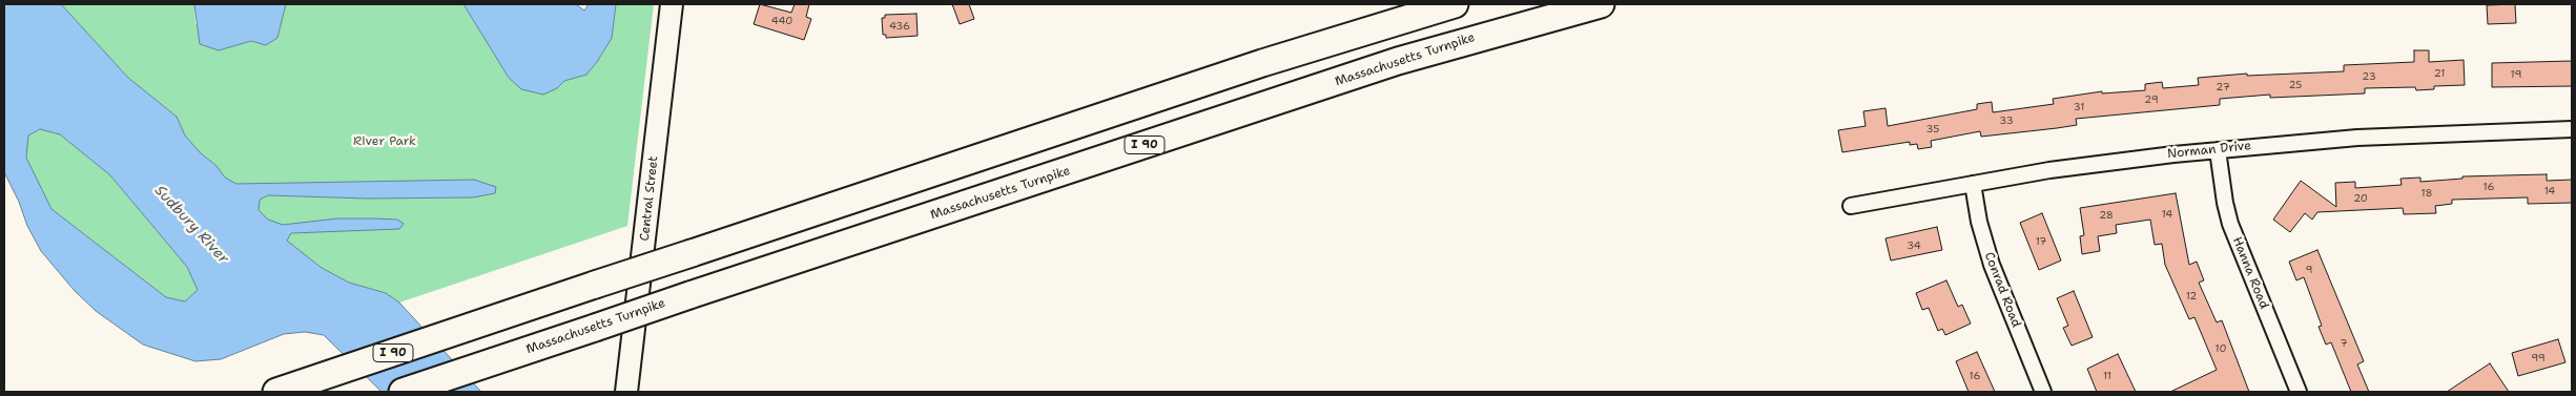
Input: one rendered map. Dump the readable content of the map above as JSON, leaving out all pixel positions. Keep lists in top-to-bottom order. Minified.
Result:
{"streets":{"highway":["Massachusetts Turnpike","I 90"],"main road":["Central Street"],"street":["Norman Drive","Hanna Road","Conrad Road"]},"crossings":[["Norman Drive","Hanna Road"],["Norman Drive","Conrad Road"]],"water":["Sudbury River"],"parks":["River Park"],"house_numbers":["440","436","21","19","23","25","27","29","31","33","35","16","14","18","20","14","28","17","34","9","12","7","10","99","16","11"]}
